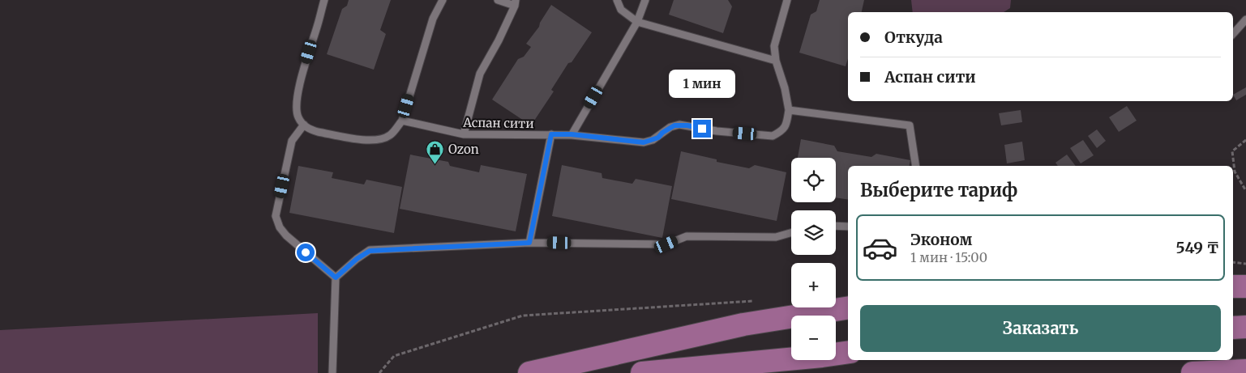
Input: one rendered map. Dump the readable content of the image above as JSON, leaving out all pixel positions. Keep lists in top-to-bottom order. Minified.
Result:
{"streets":{"lane":["Аспан сити"]},"places":{"shop":["Ozon"]},"page":{"banner":["Откуда","Аспан сити"],"bubble":"1 мин","map_buttons":["+","−"],"heading":"Выберите тариф","list":[{"name":"Эконом","note":"1 мин · 15:00","value":"549 ₸"}],"buttons":"Заказать"}}
